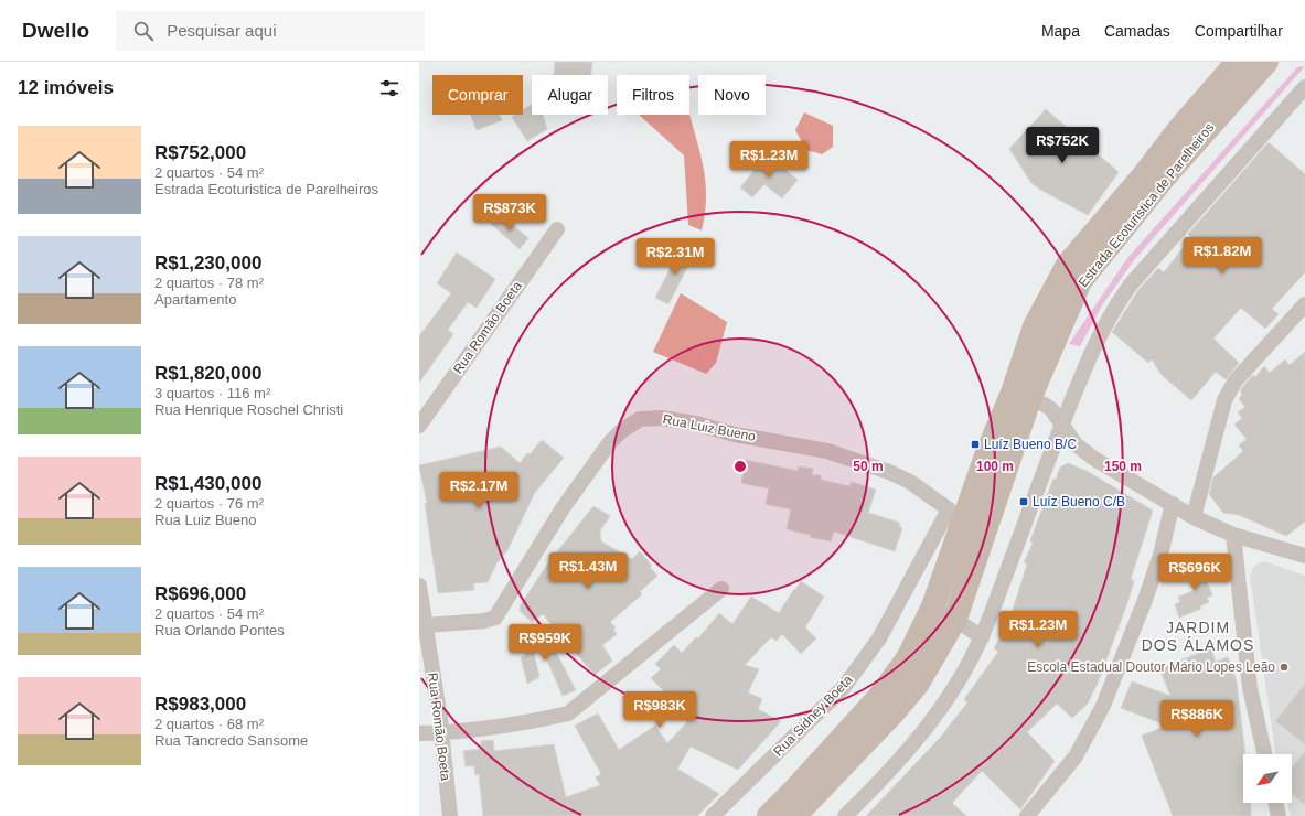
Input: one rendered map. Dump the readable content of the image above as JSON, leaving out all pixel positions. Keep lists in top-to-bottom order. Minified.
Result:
{"streets":{"main road":["Estrada Ecoturistica de Parelheiros"],"street":["Rua Romão Boeta","Rua Luiz Bueno","Rua Sidney Boeta"]},"crossings":[["Estrada Ecoturistica de Parelheiros","Rua Luiz Bueno"],["Estrada Ecoturistica de Parelheiros","Rua Sidney Boeta"],["Rua Romão Boeta","Rua Luiz Bueno"],["Rua Luiz Bueno","Rua Sidney Boeta"]],"districts":["JARDIM DOS ÁLAMOS"],"places":{"transit":["Luíz Bueno B/C","Luíz Bueno C/B"],"other":["Escola Estadual Doutor Mário Lopes Leão"]},"north":"bottom left","page":{"header":"Dwello","search":"Pesquisar aqui","nav":["Mapa","Camadas","Compartilhar"],"heading":"12 imóveis","chip":["Comprar","Alugar","Filtros","Novo"],"list":[{"name":"R$752,000","note":"2 quartos · 54 m² · Estrada Ecoturistica de Parelheiros"},{"name":"R$1,230,000","note":"2 quartos · 78 m² · Apartamento"},{"name":"R$1,820,000","note":"3 quartos · 116 m² · Rua Henrique Roschel Christi"},{"name":"R$1,430,000","note":"2 quartos · 76 m² · Rua Luiz Bueno"},{"name":"R$696,000","note":"2 quartos · 54 m² · Rua Orlando Pontes"},{"name":"R$983,000","note":"2 quartos · 68 m² · Rua Tancredo Sansome"}],"price":["R$752K","R$1.23M","R$873K","R$1.82M","R$2.31M","R$2.17M","R$1.43M","R$696K","R$1.23M","R$959K","R$983K","R$886K"]},"rings":["50 m","100 m","150 m"]}
